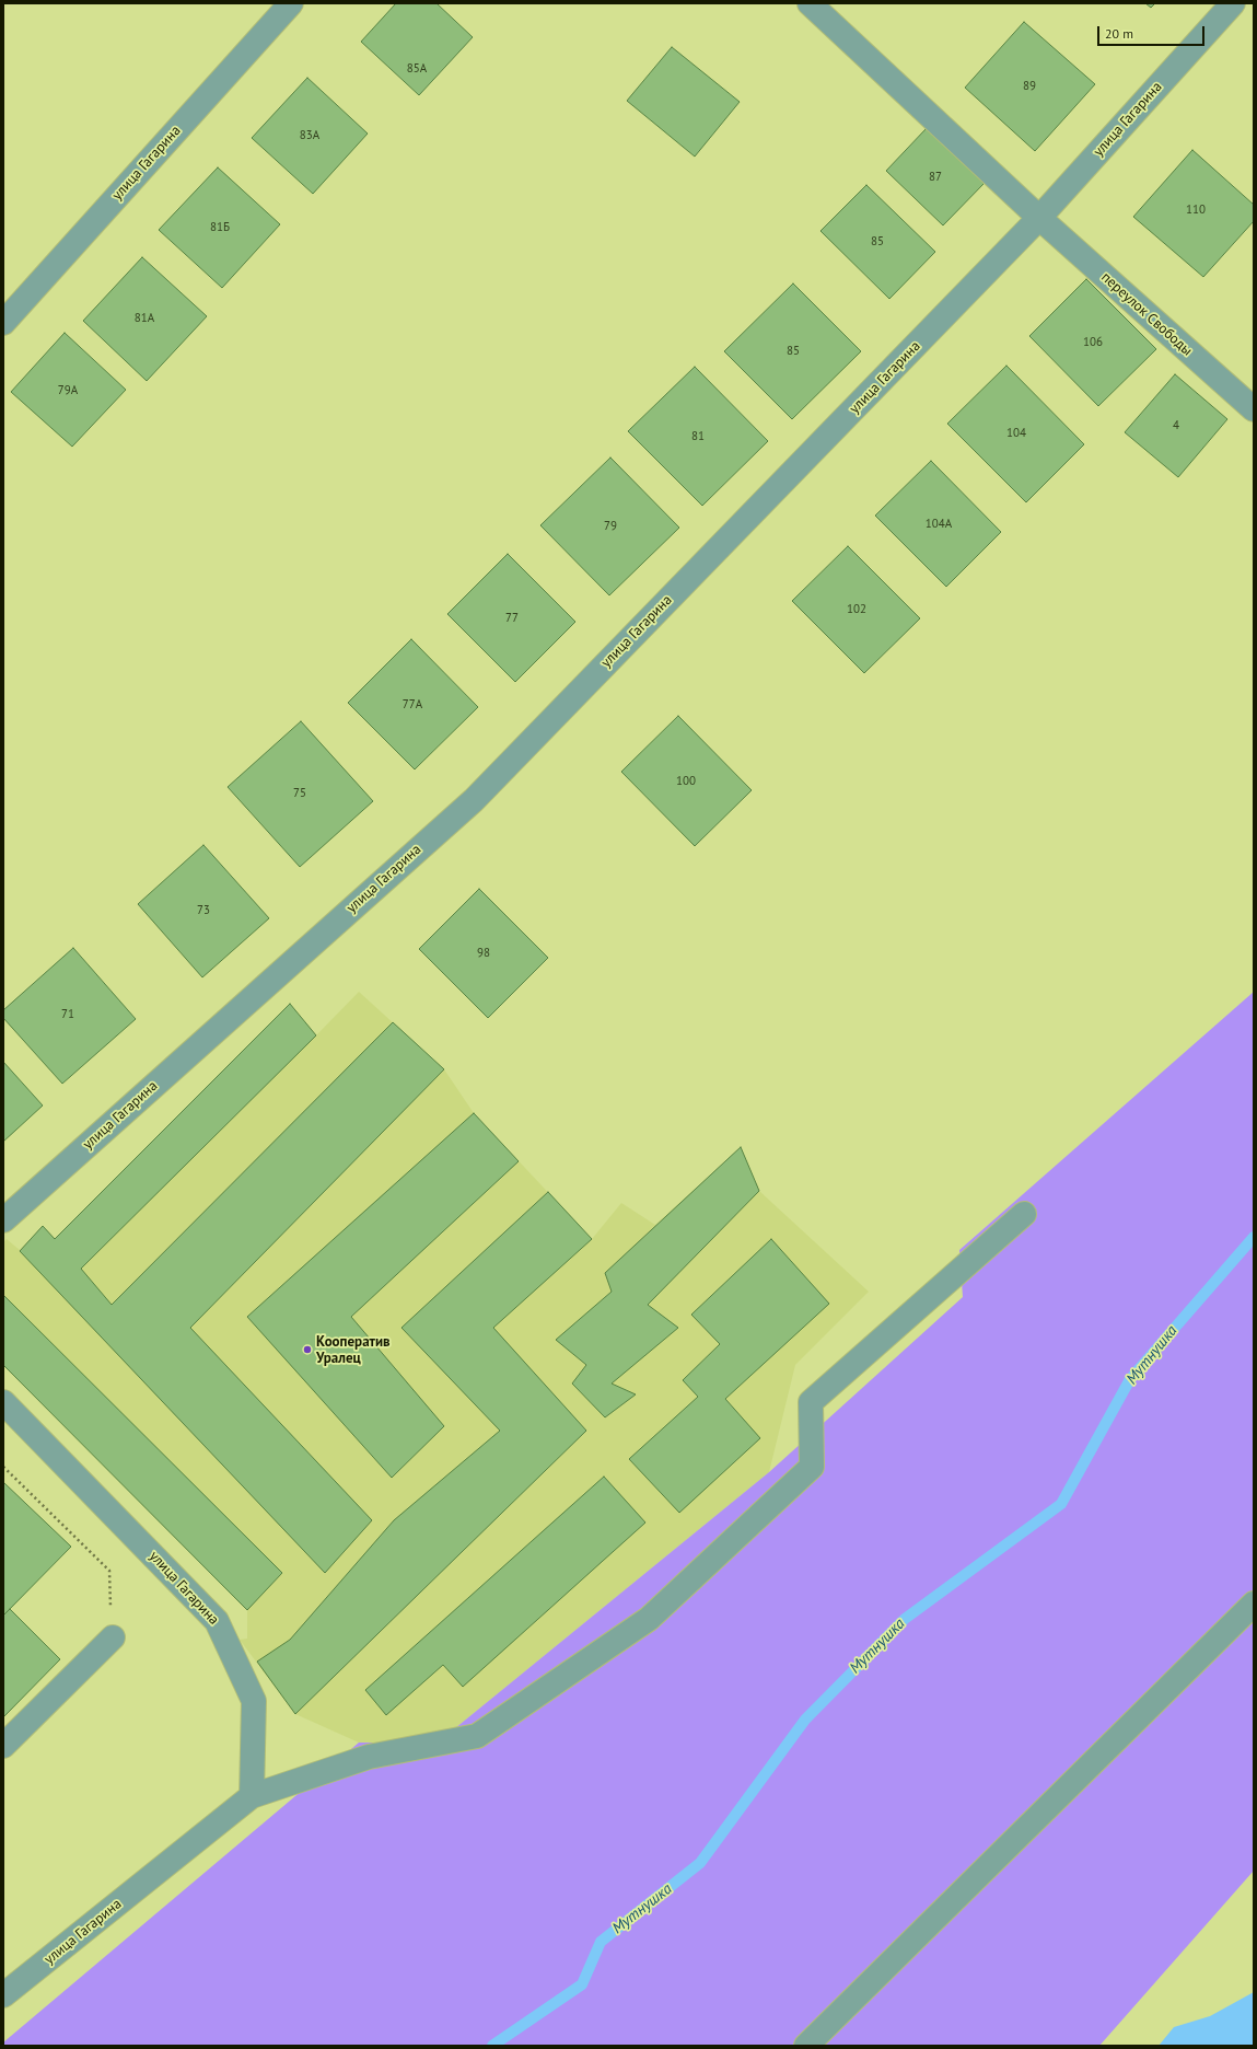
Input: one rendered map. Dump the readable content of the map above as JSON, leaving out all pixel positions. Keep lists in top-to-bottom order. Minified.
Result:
{"streets":{"street":["улица Гагарина","переулок Свободы"]},"crossings":[["улица Гагарина","переулок Свободы"]],"water":["Мутнушка"],"places":["Кооператив Уралец"],"house_numbers":["85А","89","83А","87","110","81Б","85","81А","106","85","79А","4","104","81","104А","79","102","77","77А","100","75","73","98","71"],"scale_bar":"20 m"}
